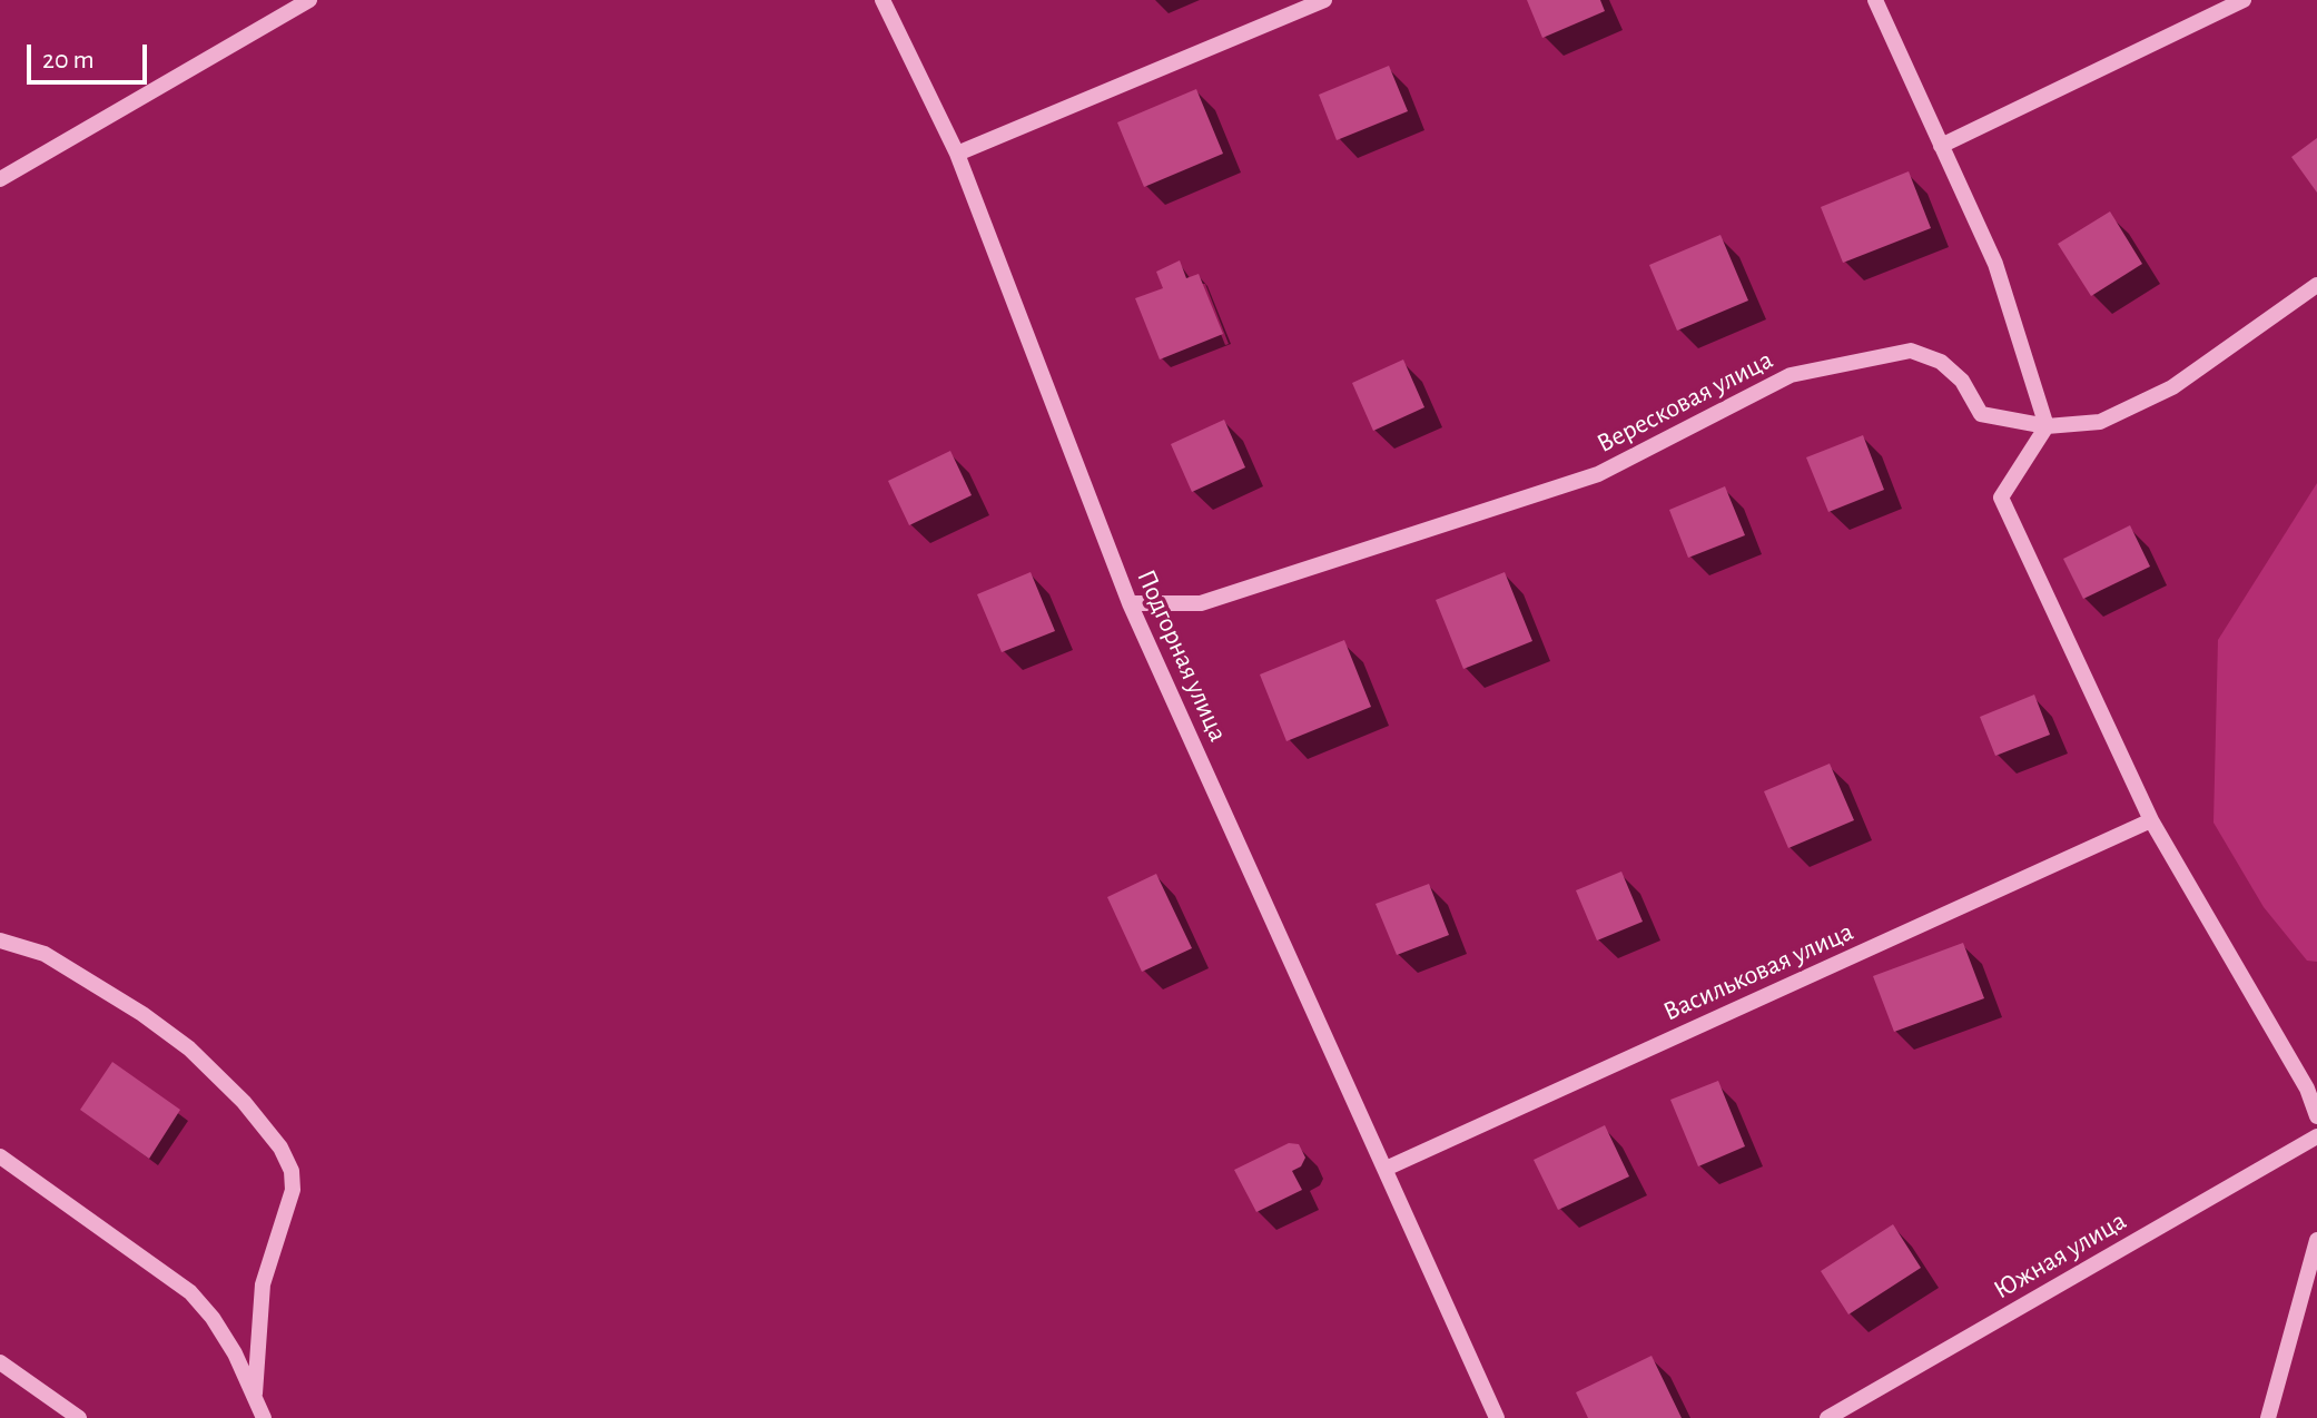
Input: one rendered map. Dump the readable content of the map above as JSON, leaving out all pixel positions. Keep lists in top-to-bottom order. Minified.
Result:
{"streets":{"street":["Вересковая улица","Подгорная улица","Васильковая улица","Южная улица"]},"crossings":[["Вересковая улица","Подгорная улица"],["Подгорная улица","Васильковая улица"]],"scale_bar":"20 m"}
